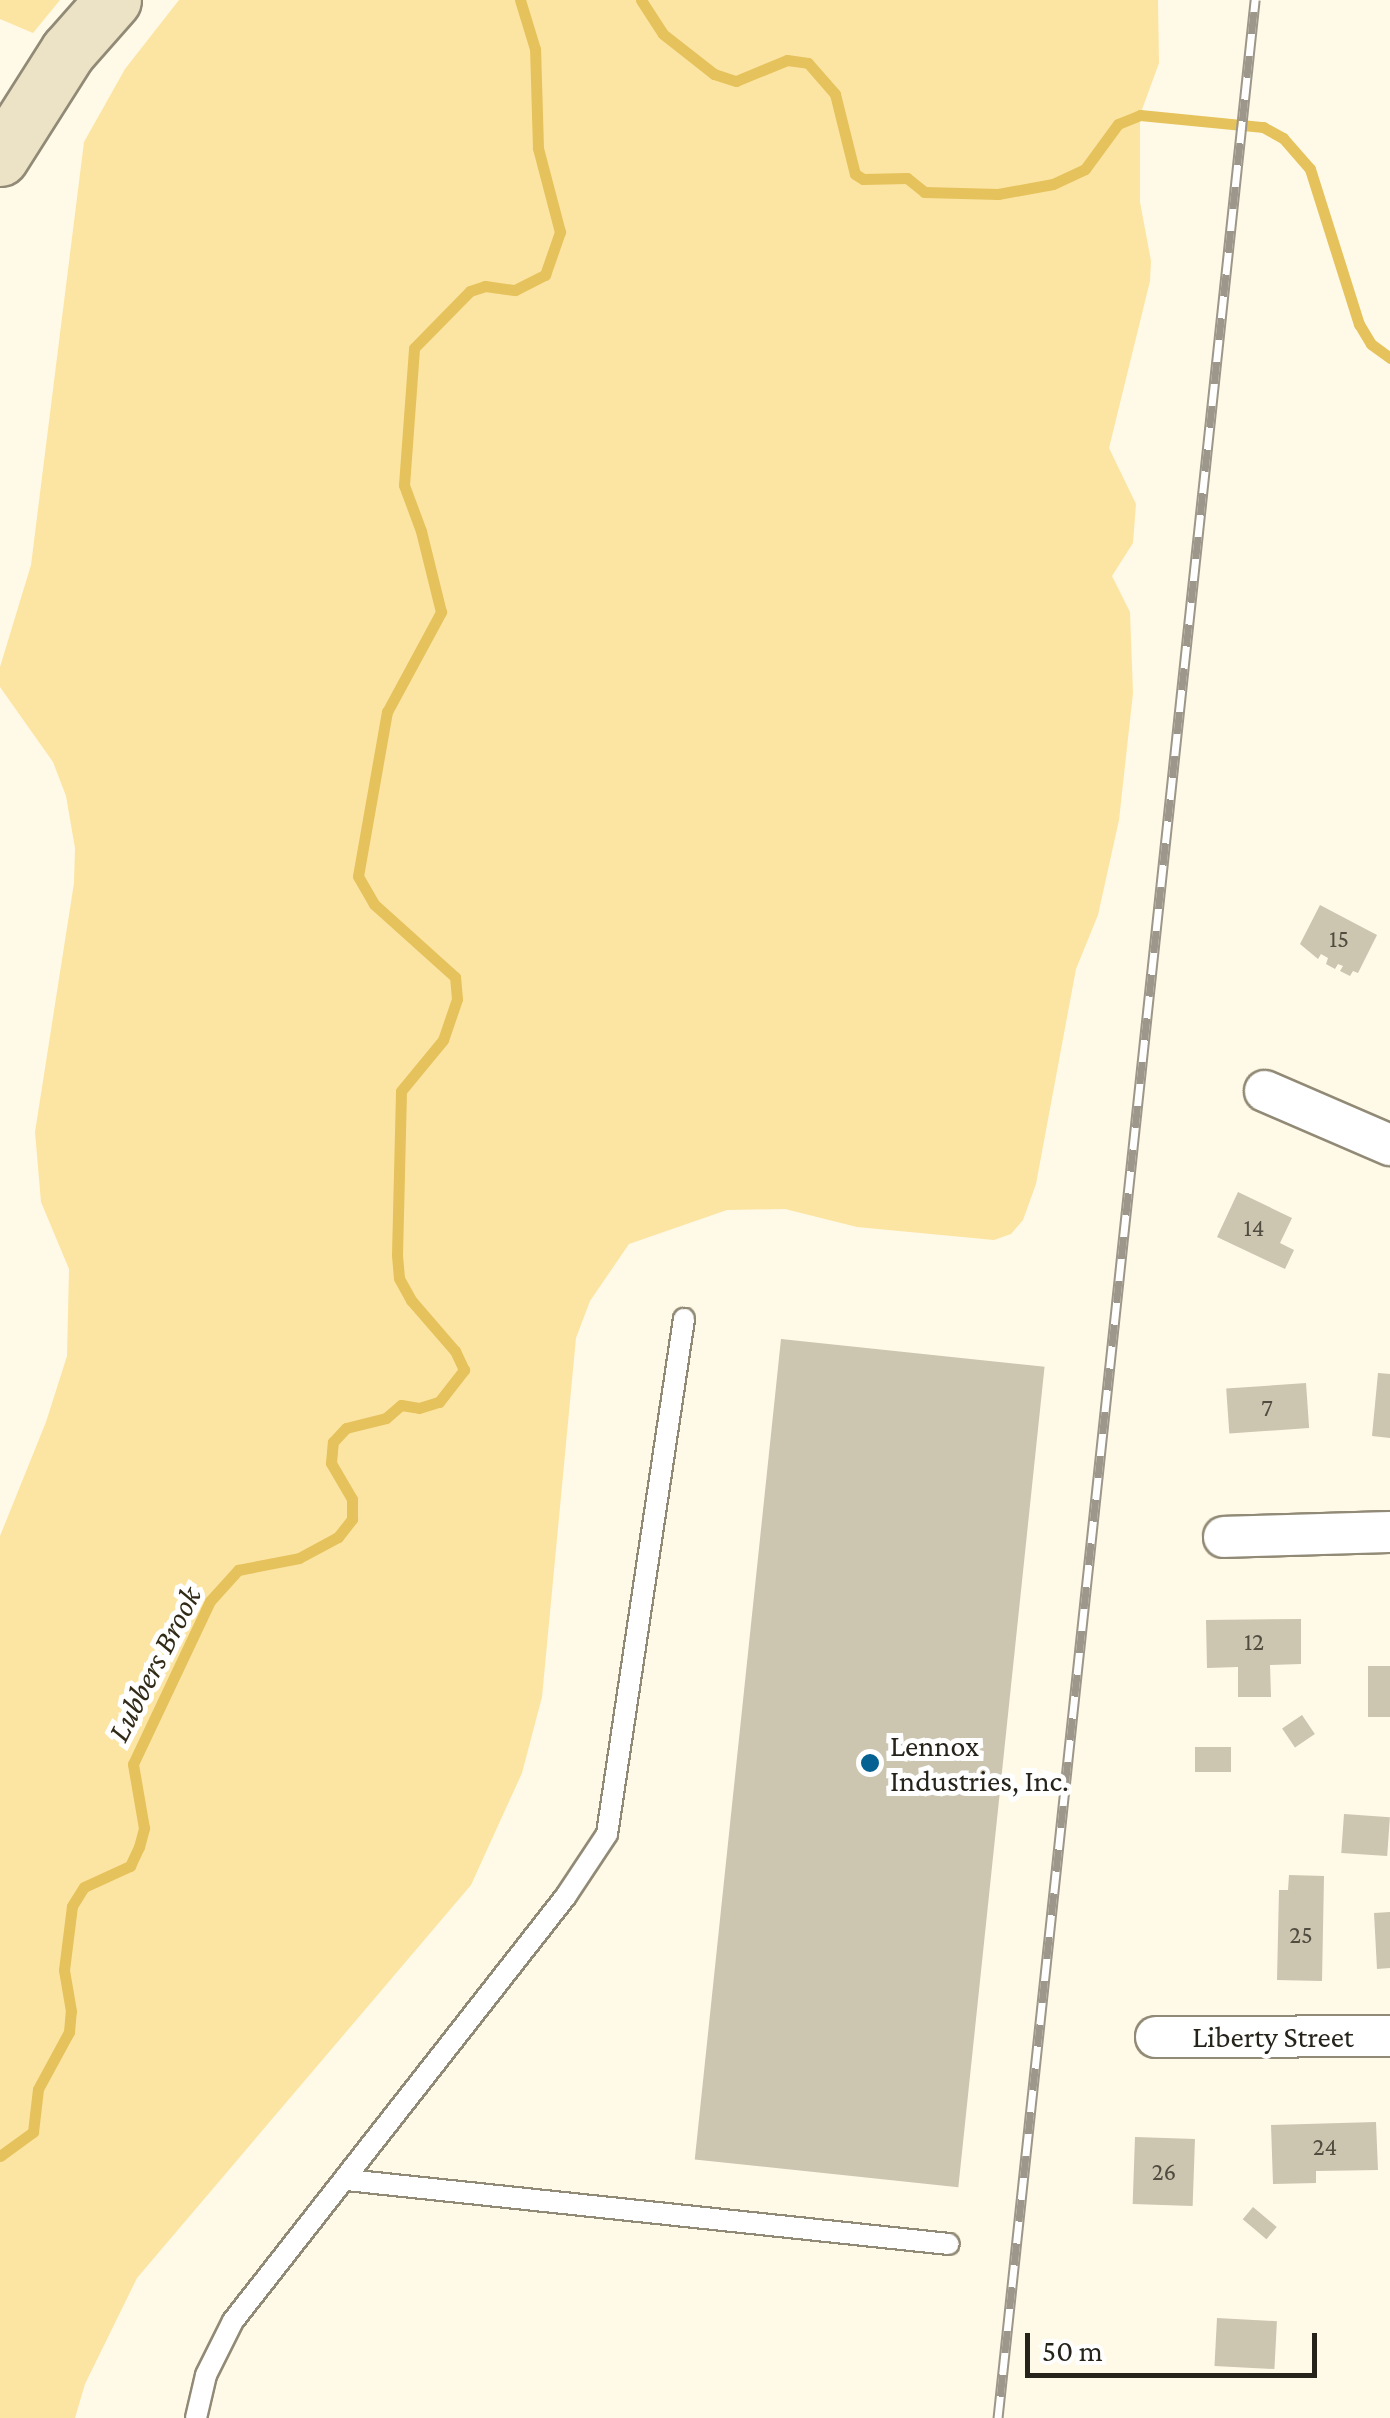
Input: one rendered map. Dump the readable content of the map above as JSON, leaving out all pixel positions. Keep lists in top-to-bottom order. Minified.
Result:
{"streets":{"street":["Liberty Street"]},"water":["Lubbers Brook"],"places":["Lennox Industries, Inc."],"house_numbers":["15","14","7","12","25","24","26"],"scale_bar":"50 m"}
